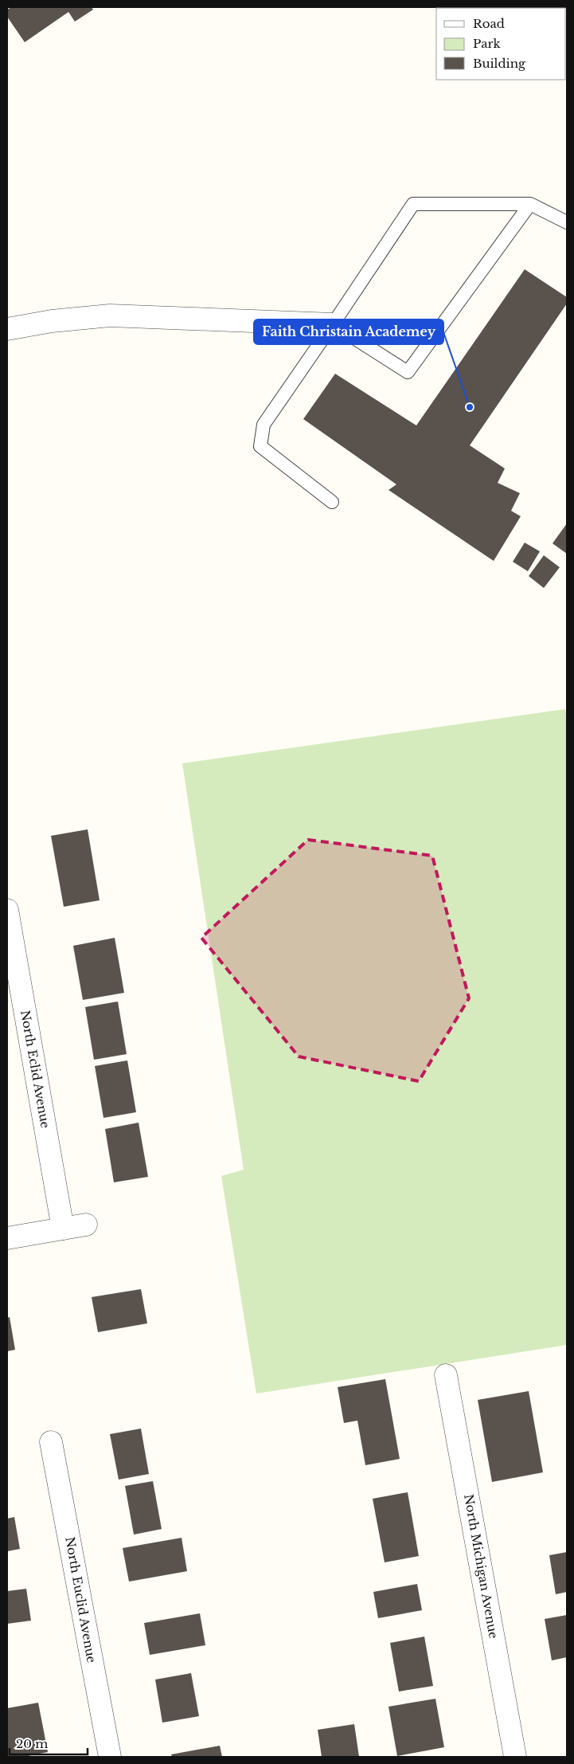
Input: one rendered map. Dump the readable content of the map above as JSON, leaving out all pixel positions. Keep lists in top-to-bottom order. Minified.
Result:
{"streets":{"street":["North Eclid Avenue","North Michigan Avenue","North Euclid Avenue"]},"places":["Faith Christain Academey"],"legend":["Road","Park","Building"],"scale_bar":"20 m"}
